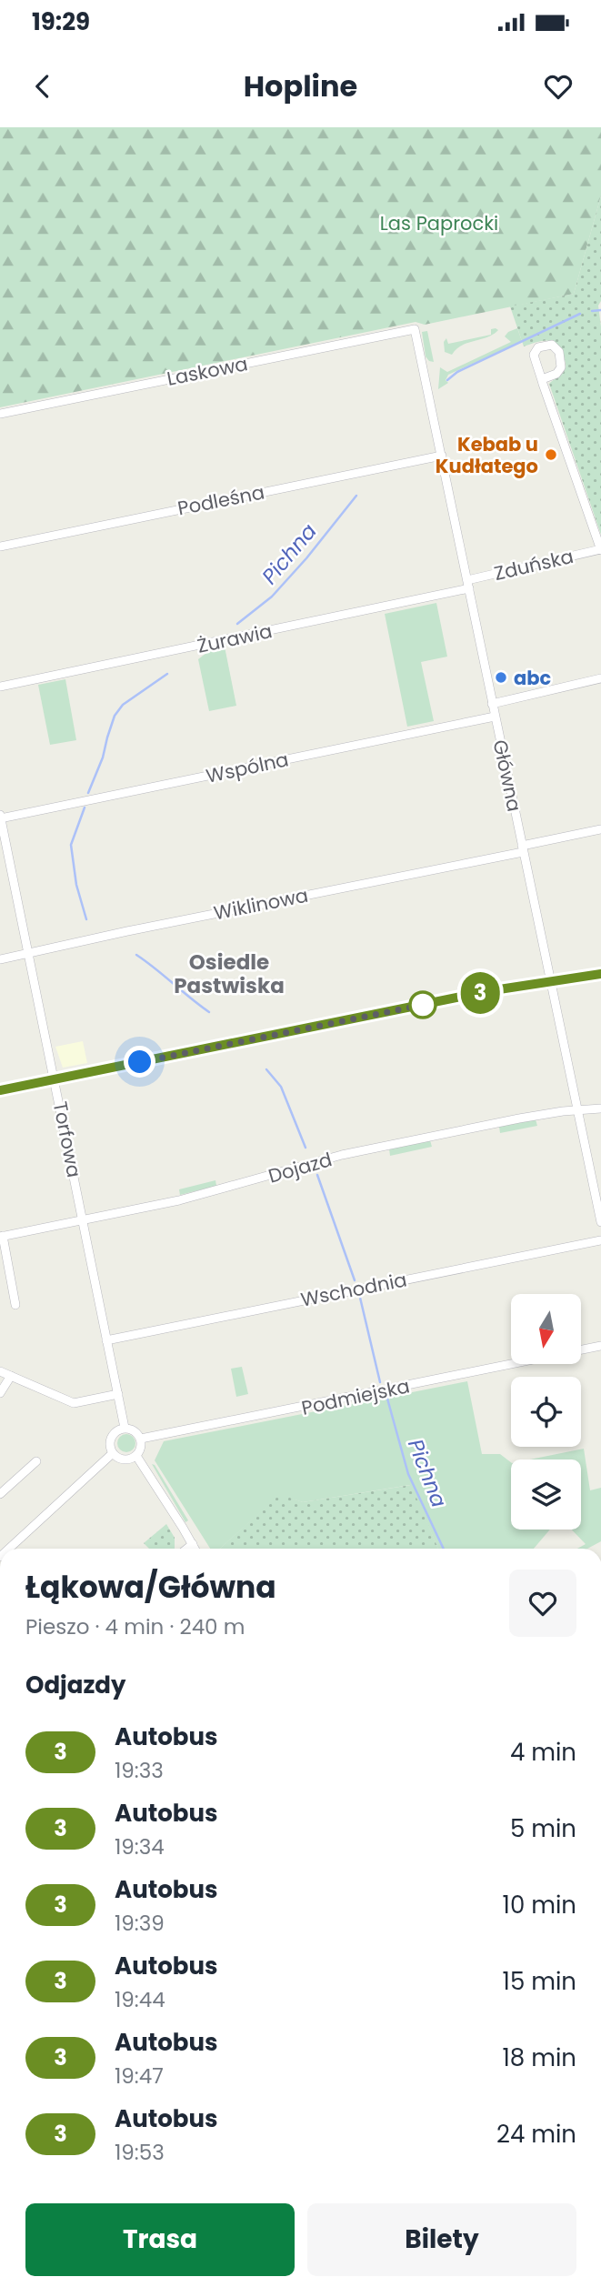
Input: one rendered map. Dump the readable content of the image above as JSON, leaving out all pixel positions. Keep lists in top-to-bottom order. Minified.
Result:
{"streets":{"street":["Laskowa","Podleśna","Zduńska","Żurawia","Wspólna","Główna","Wiklinowa","Torfowa","Dojazd","Wschodnia","Podmiejska"]},"crossings":[["Laskowa","Główna"],["Podleśna","Główna"],["Zduńska","Żurawia"],["Zduńska","Główna"],["Żurawia","Główna"],["Wspólna","Główna"],["Wspólna","Torfowa"],["Główna","Wiklinowa"],["Główna","Dojazd"],["Wiklinowa","Torfowa"],["Torfowa","Dojazd"],["Torfowa","Wschodnia"],["Torfowa","Podmiejska"]],"districts":["Osiedle Pastwiska"],"water":["Pichna"],"parks":["Las Paprocki"],"places":["Kebab u Kudłatego","abc"],"lines":["bus line 3"],"north":"bottom","page":{"status":"19:29","header":"Hopline","on_map":"3","heading":[["Łąkowa/Główna","Pieszo · 4 min · 240 m"],"Odjazdy"],"list":[{"mark":"3","name":"Autobus","note":"19:33","value":"4 min"},{"mark":"3","name":"Autobus","note":"19:34","value":"5 min"},{"mark":"3","name":"Autobus","note":"19:39","value":"10 min"},{"mark":"3","name":"Autobus","note":"19:44","value":"15 min"},{"mark":"3","name":"Autobus","note":"19:47","value":"18 min"},{"mark":"3","name":"Autobus","note":"19:53","value":"24 min"}],"buttons":["Trasa","Bilety"]}}
